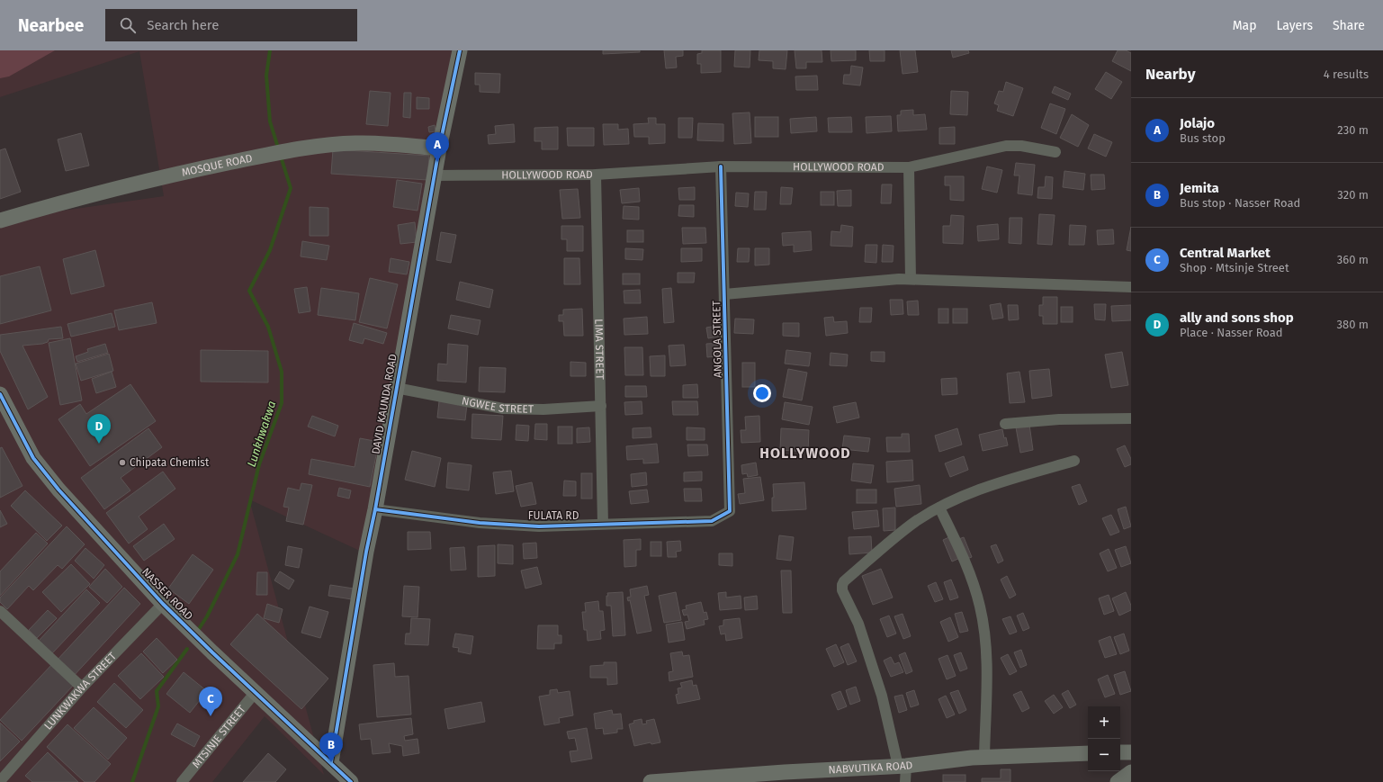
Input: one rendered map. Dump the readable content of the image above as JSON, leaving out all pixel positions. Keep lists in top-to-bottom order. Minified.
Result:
{"streets":{"street":["MOSQUE ROAD","HOLLYWOOD ROAD","ANGOLA STREET","LIMA STREET","DAVID KAUNDA ROAD","NGWEE STREET","FULATA RD","NASSER ROAD","LUNKWAKWA STREET","MTSINJE STREET","NABVUTIKA ROAD"]},"crossings":[["MOSQUE ROAD","DAVID KAUNDA ROAD"],["HOLLYWOOD ROAD","ANGOLA STREET"],["HOLLYWOOD ROAD","LIMA STREET"],["HOLLYWOOD ROAD","DAVID KAUNDA ROAD"],["ANGOLA STREET","FULATA RD"],["LIMA STREET","NGWEE STREET"],["LIMA STREET","FULATA RD"],["DAVID KAUNDA ROAD","NGWEE STREET"],["DAVID KAUNDA ROAD","FULATA RD"],["DAVID KAUNDA ROAD","NASSER ROAD"],["NASSER ROAD","LUNKWAKWA STREET"],["NASSER ROAD","MTSINJE STREET"]],"districts":["HOLLYWOOD"],"water":["Lunkhwakwa"],"places":["Chipata Chemist"],"page":{"header":"Nearbee","search":"Search here","nav":["Map","Layers","Share"],"heading":["Nearby","4 results"],"list":[{"mark":"A","name":"Jolajo","note":"Bus stop","value":"230 m"},{"mark":"B","name":"Jemita","note":"Bus stop · Nasser Road","value":"320 m"},{"mark":"C","name":"Central Market","note":"Shop · Mtsinje Street","value":"360 m"},{"mark":"D","name":"ally and sons shop","note":"Place · Nasser Road","value":"380 m"}],"pins":["A","D","C","B"],"map_buttons":["+","−"]}}
